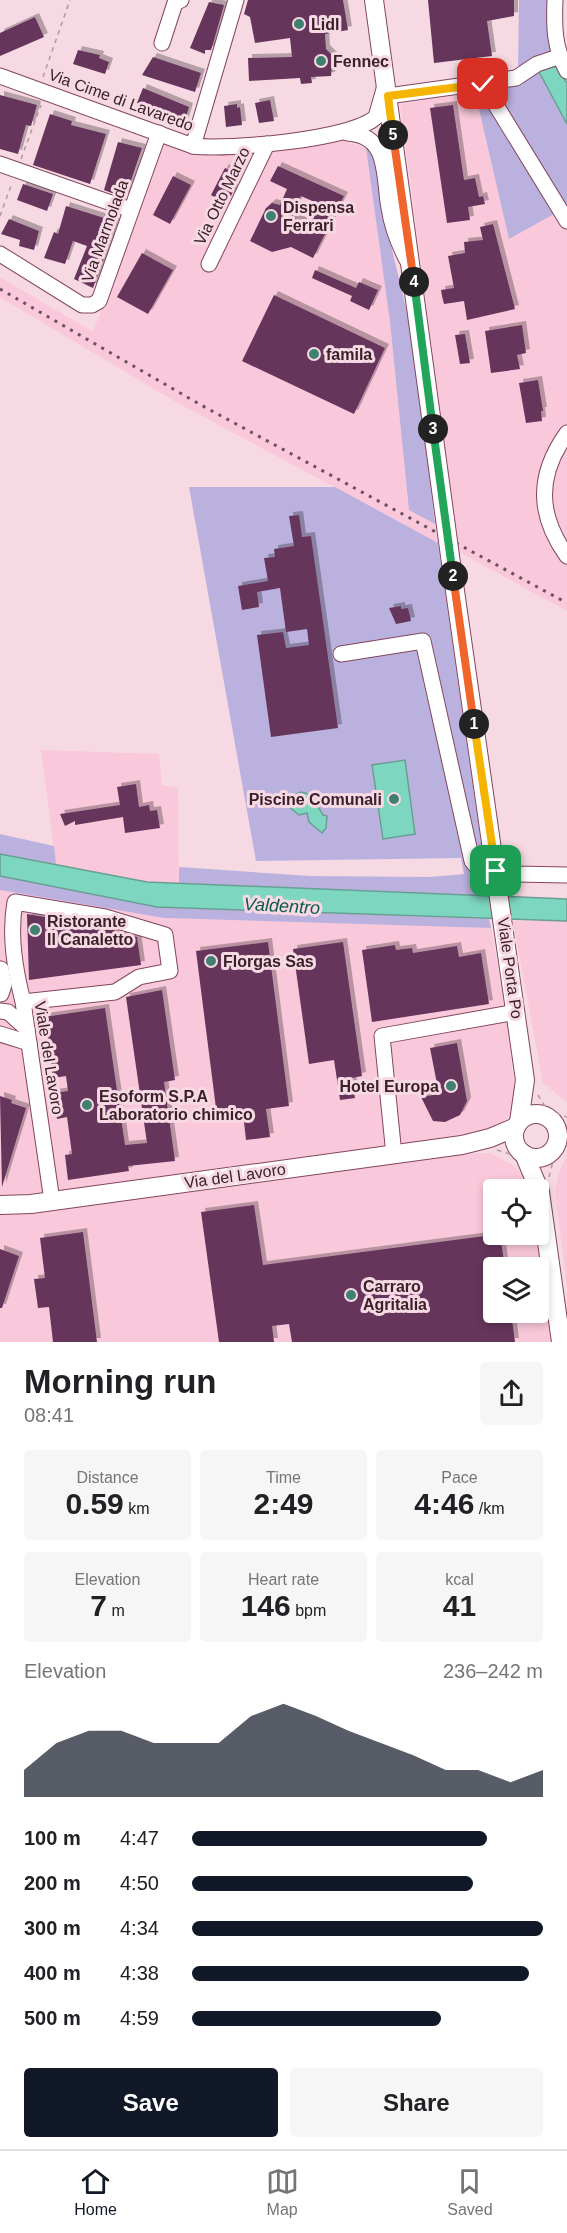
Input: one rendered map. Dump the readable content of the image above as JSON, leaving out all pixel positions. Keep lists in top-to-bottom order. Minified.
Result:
{"streets":{"main road":["Viale Porta Po","Via del Lavoro"],"street":["Via Cime di Lavaredo","Via Otto Marzo","Via Marmolada","Viale del Lavoro"]},"crossings":[["Via Cime di Lavaredo","Via Otto Marzo"],["Via Cime di Lavaredo","Via Marmolada"],["Via Cime di Lavaredo","Viale Porta Po"],["Viale del Lavoro","Via del Lavoro"]],"water":["Valdentro"],"places":["Lidl","Fennec","Dispensa Ferrari","famila","Piscine Comunali","Ristorante Il Canaletto","Florgas Sas","Hotel Europa","Esoform S.P.A Laboratorio chimico","Carraro Agritalia"],"page":{"pins":["5","4","3","2","1"],"heading":["Morning run","08:41"],"stats":[["Distance","0.59 km"],["Time","2:49"],["Pace","4:46 /km"],["Elevation","7 m"],["Heart rate","146 bpm"],["kcal","41"]],"chart":["Elevation","236–242 m"],"list":[{"name":"100 m","note":"4:47"},{"name":"200 m","note":"4:50"},{"name":"300 m","note":"4:34"},{"name":"400 m","note":"4:38"},{"name":"500 m","note":"4:59"}],"buttons":["Save","Share"],"tabs":["Home","Map","Saved"]}}
